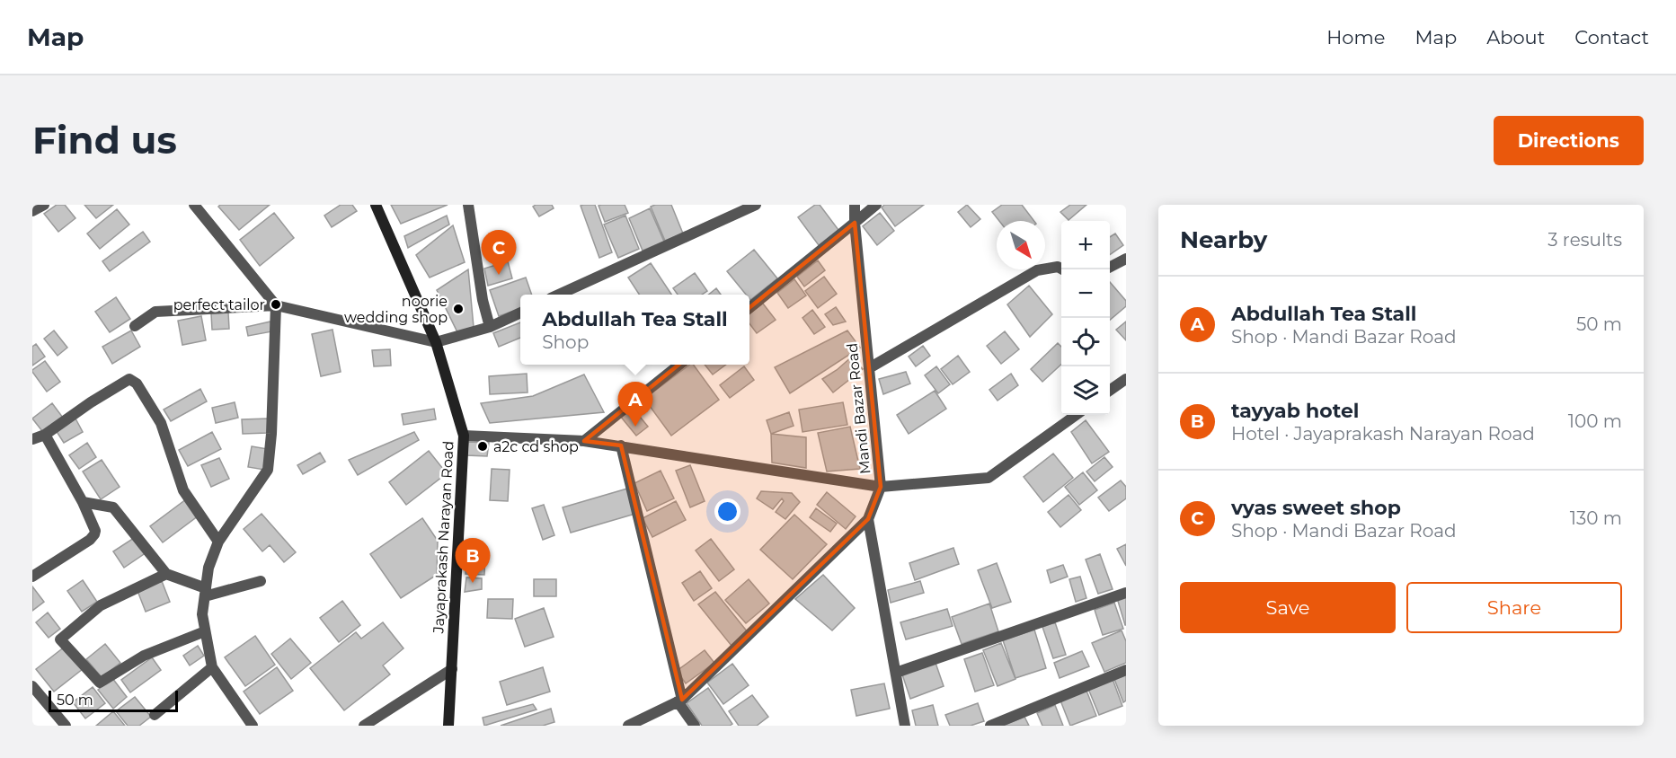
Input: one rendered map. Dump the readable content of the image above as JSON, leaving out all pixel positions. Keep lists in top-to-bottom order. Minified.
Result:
{"streets":{"street":["Mandi Bazar Road","Jayaprakash Narayan Road"]},"places":["perfect tailor","noorie wedding shop","a2c cd shop"],"scale_bar":"50 m","north":"bottom right","page":{"header":"Map","nav":["Home","Map","About","Contact"],"buttons":["Directions",["Save","Share"]],"title":"Find us","heading":["Nearby","3 results"],"map_buttons":["+","−"],"pins":["C","A","B"],"list":[{"mark":"A","name":"Abdullah Tea Stall","note":"Shop · Mandi Bazar Road","value":"50 m"},{"mark":"B","name":"tayyab hotel","note":"Hotel · Jayaprakash Narayan Road","value":"100 m"},{"mark":"C","name":"vyas sweet shop","note":"Shop · Mandi Bazar Road","value":"130 m"}],"popup":["Abdullah Tea Stall","Shop"],"scale":"50 m"}}
